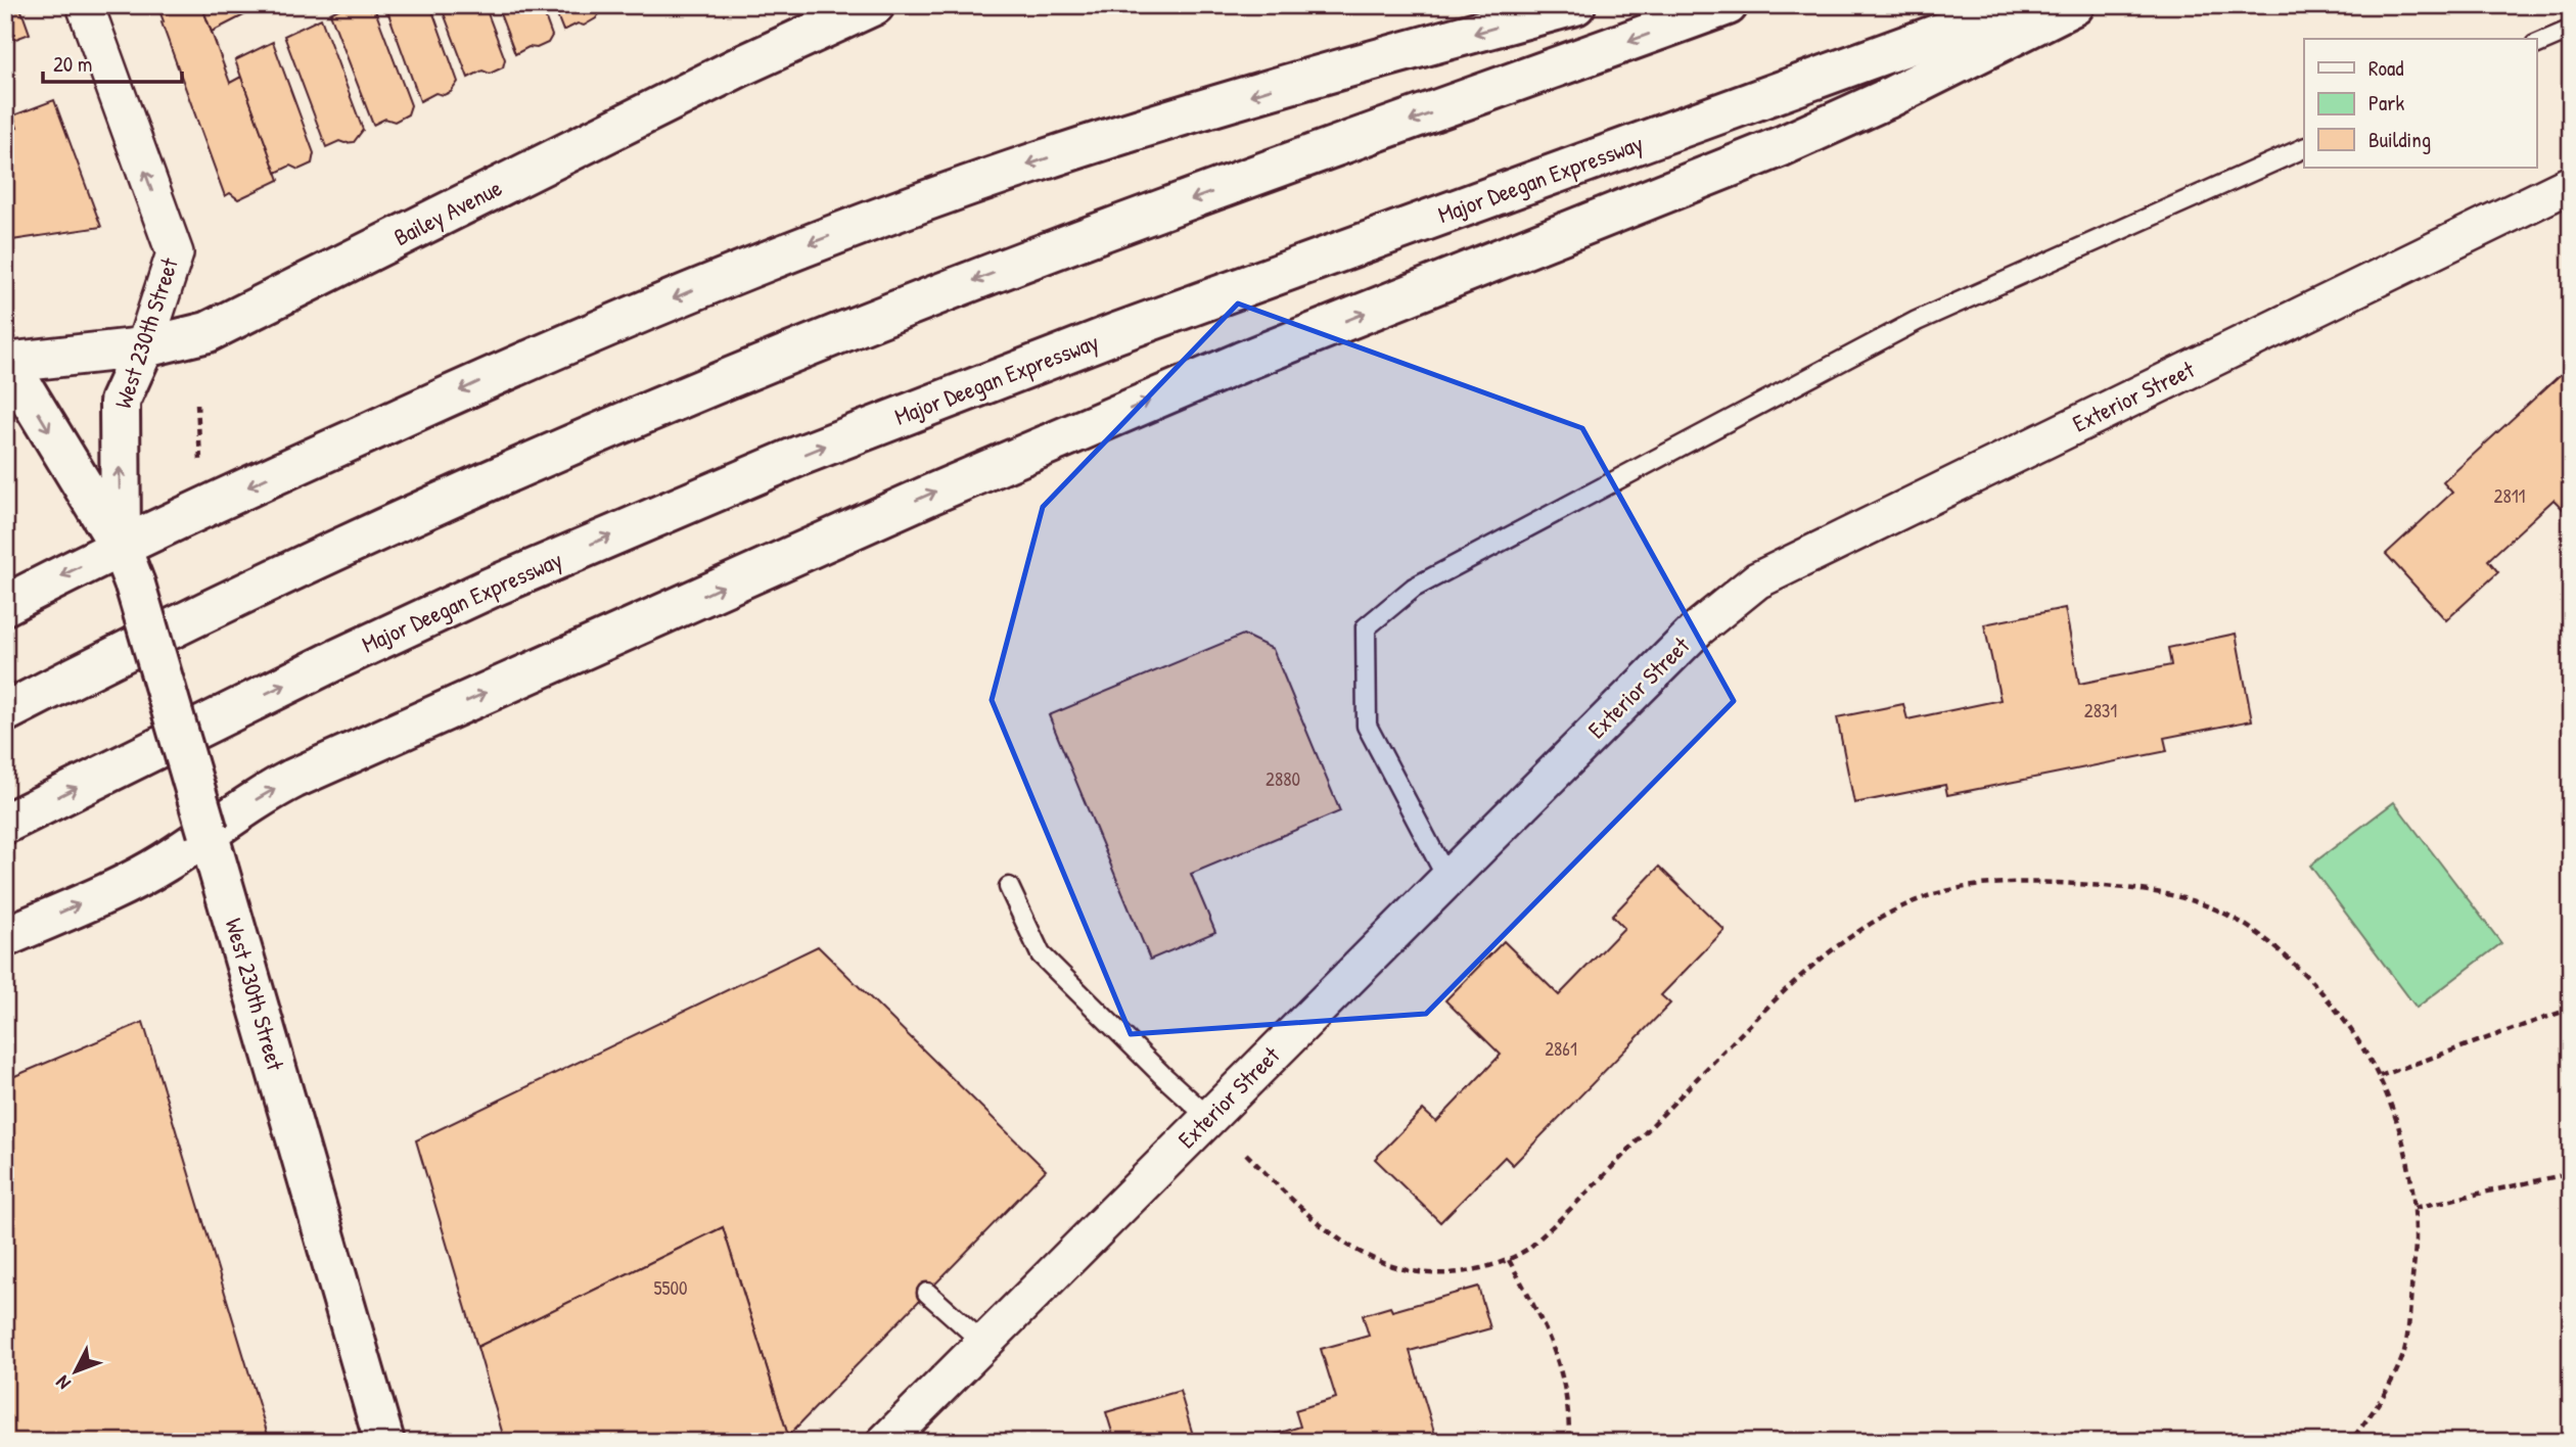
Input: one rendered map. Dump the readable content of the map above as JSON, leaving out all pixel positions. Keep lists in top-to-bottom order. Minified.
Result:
{"streets":{"main road":["Major Deegan Expressway","Bailey Avenue","West 230th Street"],"street":["Exterior Street"]},"crossings":[["Bailey Avenue","West 230th Street"]],"house_numbers":["2811","2831","2880","2861","5500"],"legend":["Road","Park","Building"],"scale_bar":"20 m","north":"bottom left"}
